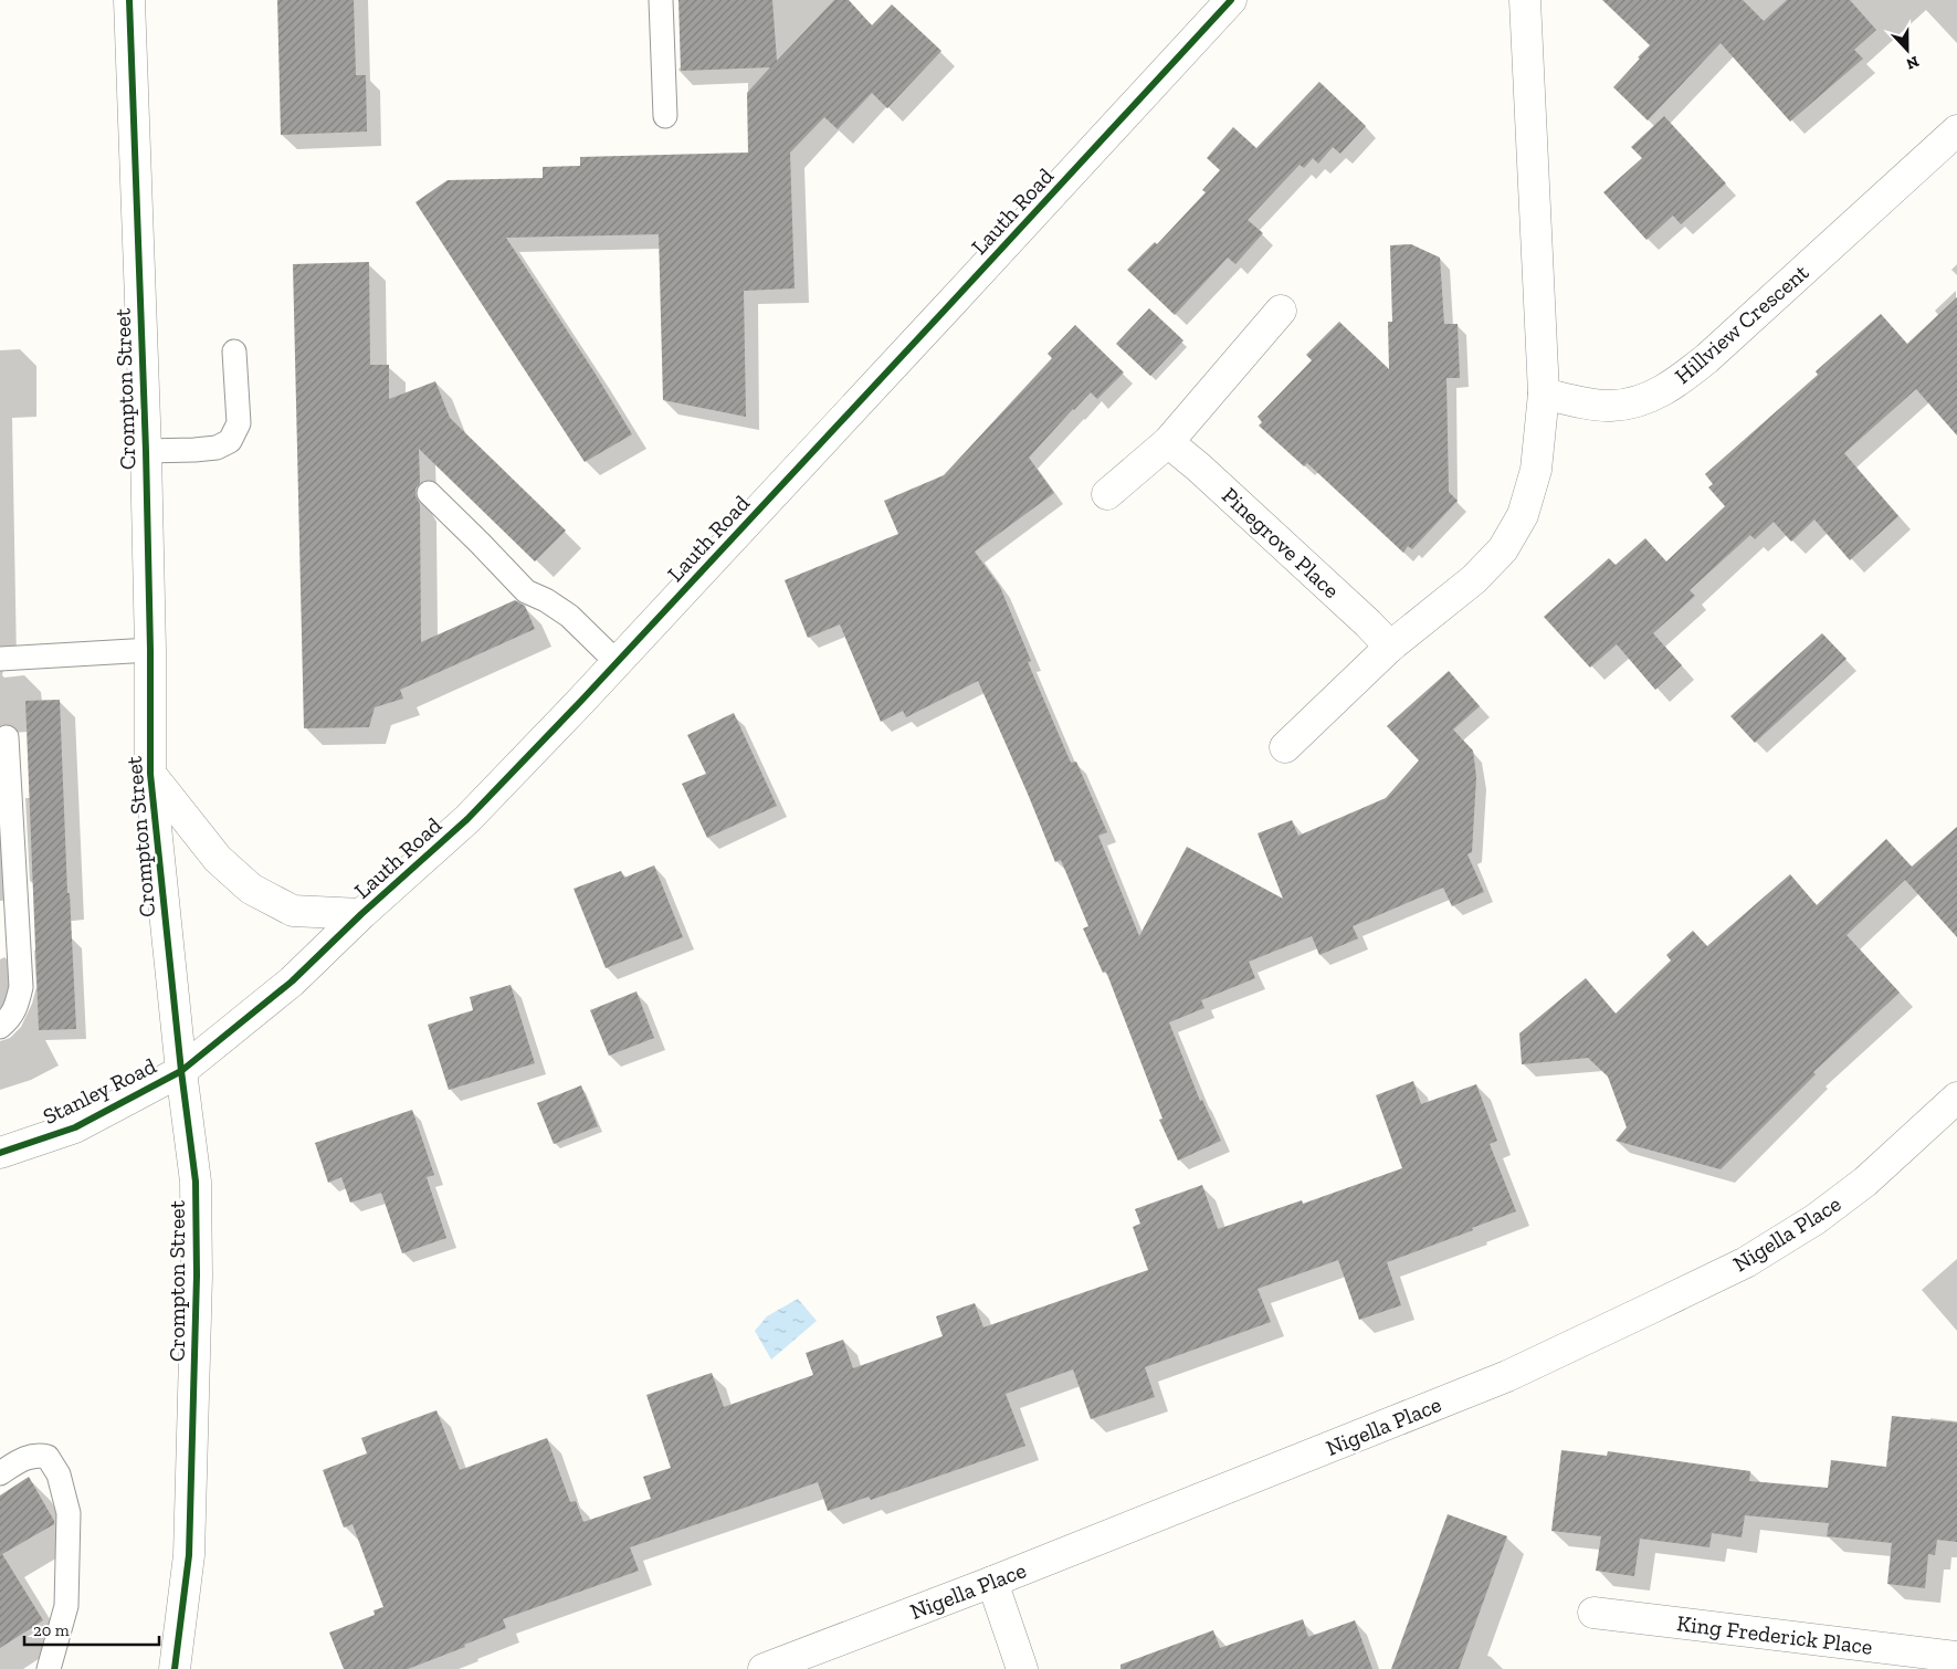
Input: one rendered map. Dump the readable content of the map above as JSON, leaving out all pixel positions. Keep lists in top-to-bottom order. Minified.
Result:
{"streets":{"street":["Lauth Road","Hillview Crescent","Crompton Street","Pinegrove Place","Stanley Road","Nigella Place","King Frederick Place"]},"crossings":[["Lauth Road","Crompton Street"],["Lauth Road","Stanley Road"],["Crompton Street","Stanley Road"]],"scale_bar":"20 m","north":"bottom"}
